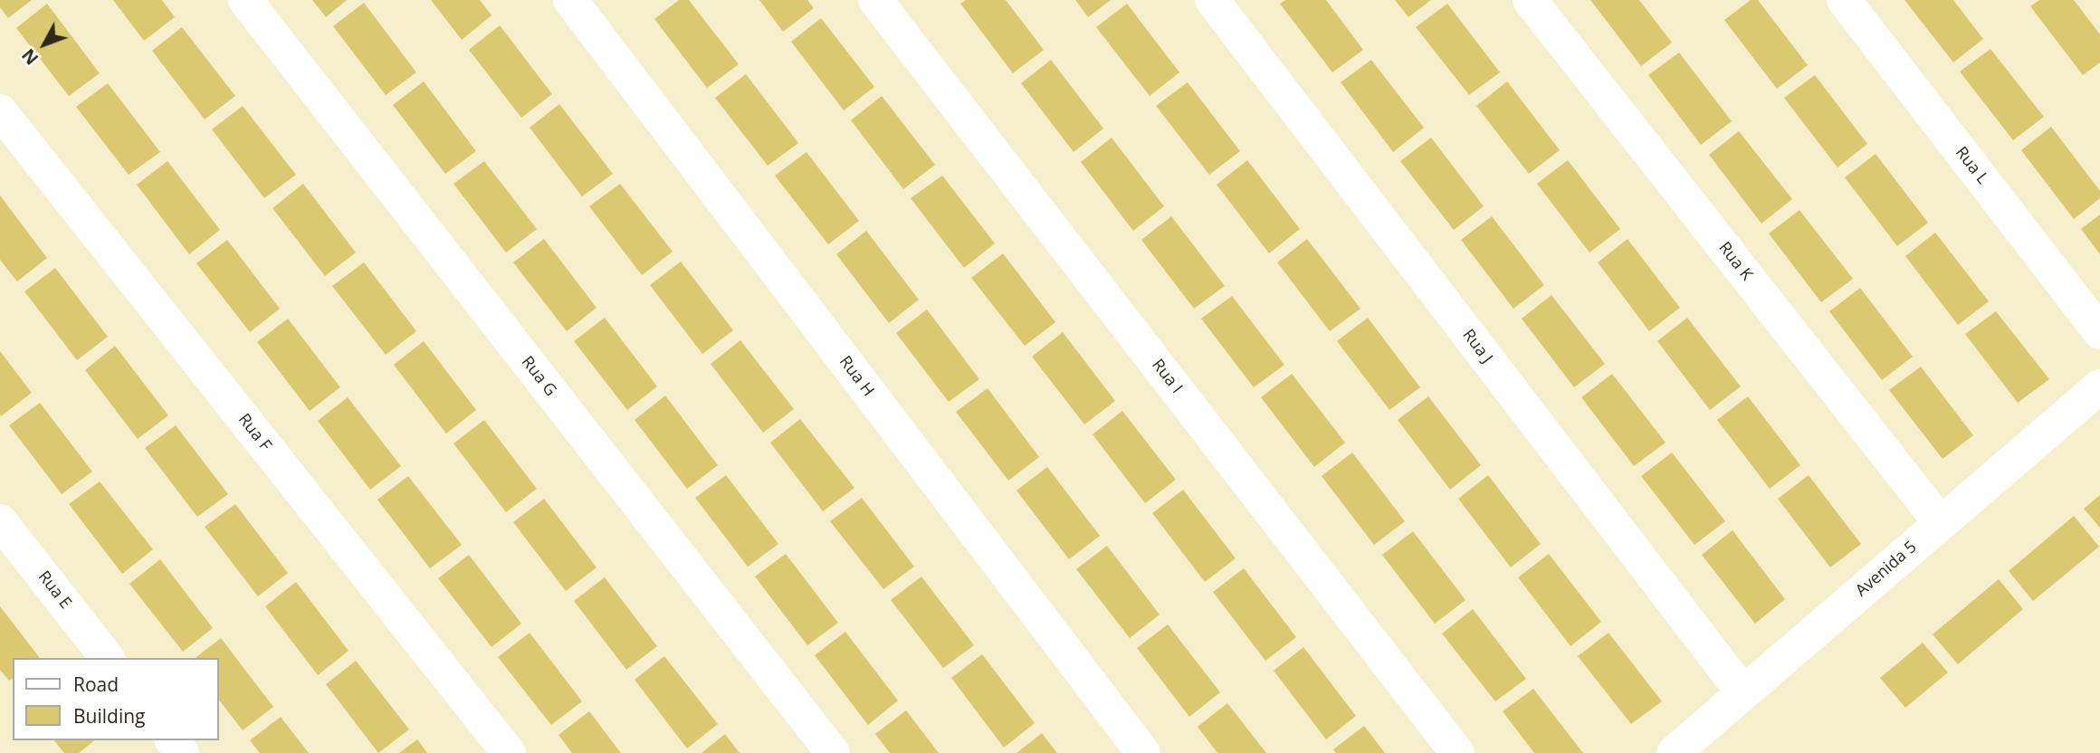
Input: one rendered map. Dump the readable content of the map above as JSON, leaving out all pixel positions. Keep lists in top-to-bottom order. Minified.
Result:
{"streets":{"street":["Rua L","Rua K","Rua J","Rua G","Rua H","Rua I","Rua F","Avenida 5","Rua E"]},"crossings":[["Rua K","Avenida 5"],["Rua J","Avenida 5"]],"legend":["Road","Building"],"north":"bottom left"}
